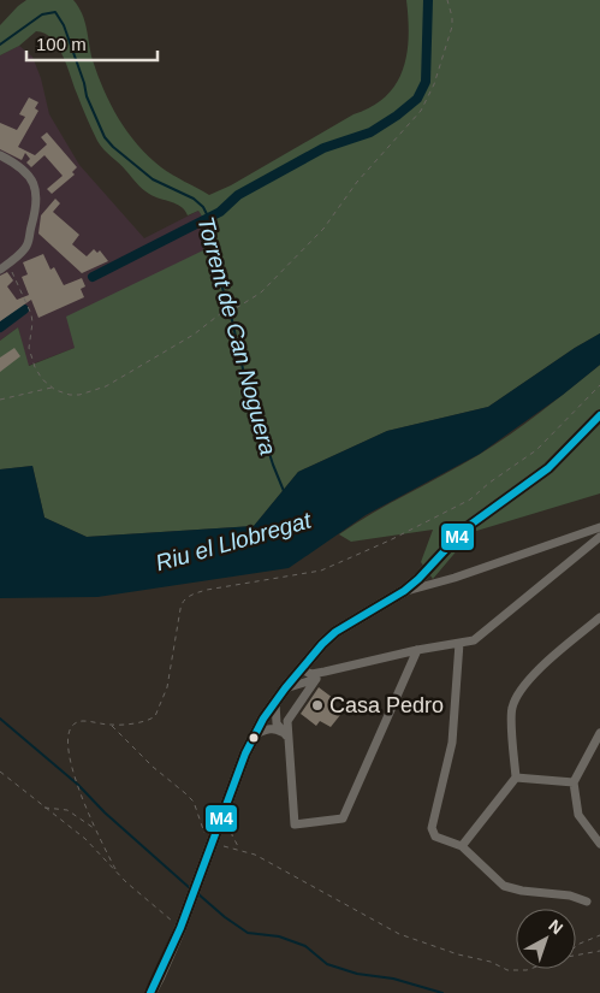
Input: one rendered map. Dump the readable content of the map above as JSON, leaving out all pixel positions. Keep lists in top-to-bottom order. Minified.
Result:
{"water":["Torrent de Can Noguera","Riu el Llobregat"],"places":["Casa Pedro"],"lines":["transit line M4"],"scale_bar":"100 m","north":"top right"}
